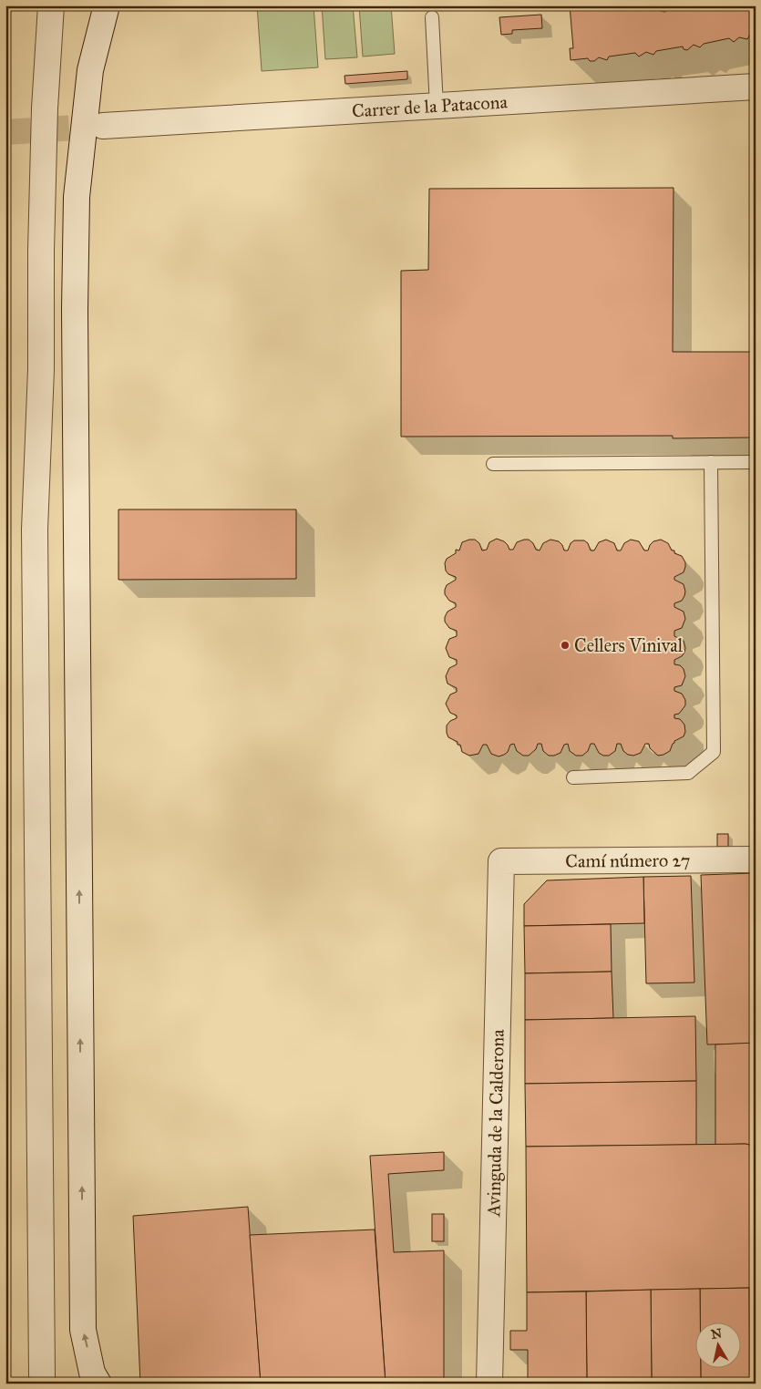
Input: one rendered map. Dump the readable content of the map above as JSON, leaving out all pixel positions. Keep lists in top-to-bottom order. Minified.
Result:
{"streets":{"street":["Carrer de la Patacona","Camí número 27","Avinguda de la Calderona"]},"crossings":[["Camí número 27","Avinguda de la Calderona"]],"places":["Cellers Vinival"],"north":"top"}
